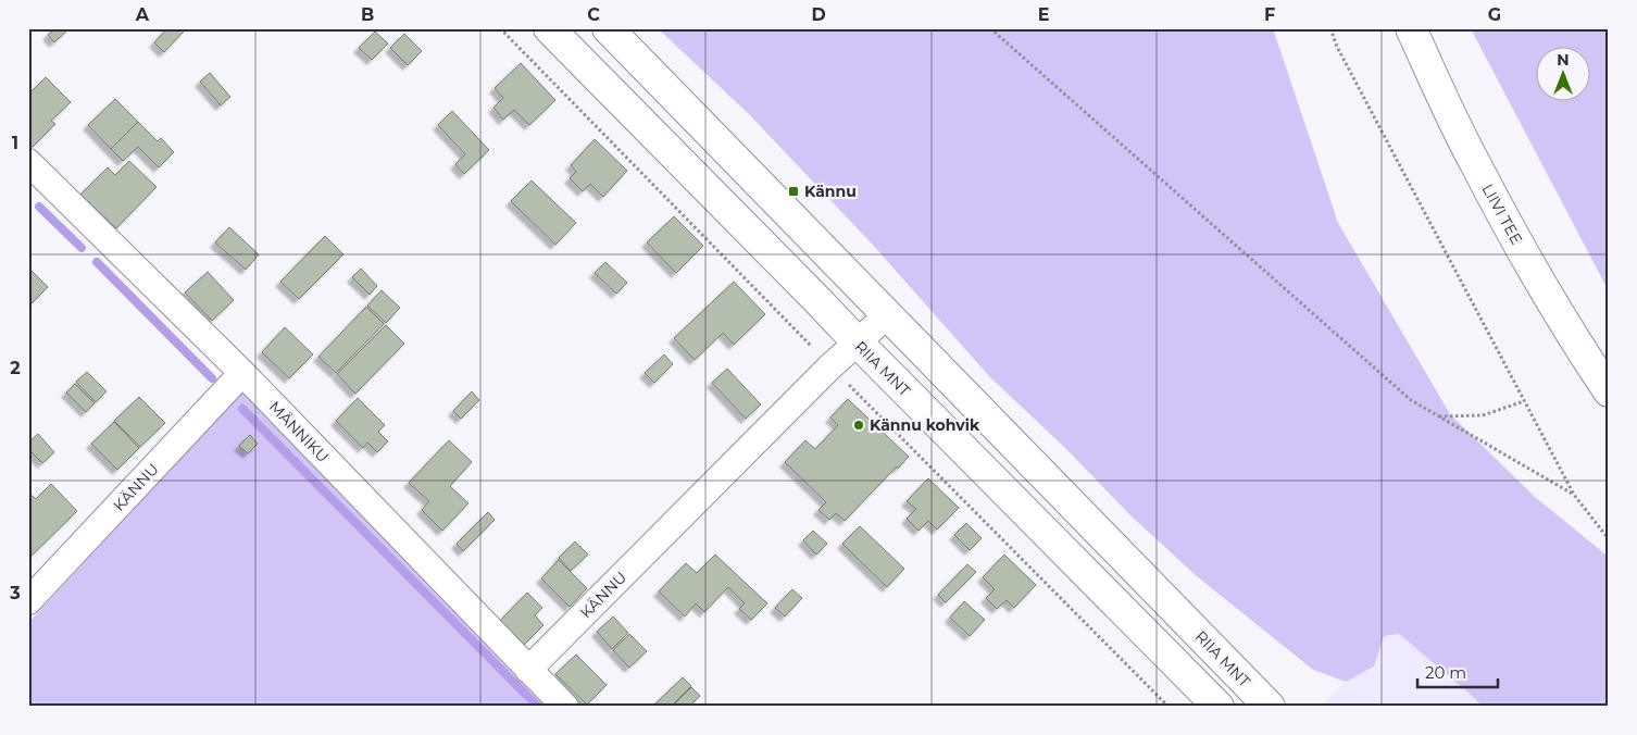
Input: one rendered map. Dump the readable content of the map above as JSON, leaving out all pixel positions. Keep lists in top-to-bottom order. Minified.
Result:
{"streets":{"main road":["LIIVI TEE","RIIA MNT"],"street":["MÄNNIKU","KÄNNU"]},"crossings":[["RIIA MNT","KÄNNU"],["MÄNNIKU","KÄNNU"]],"places":{"transit":["Kännu"],"other":["Kännu kohvik"]},"scale_bar":"20 m","north":"top","grid":{"columns":["A","B","C","D","E","F","G"],"rows":["1","2","3"]}}
